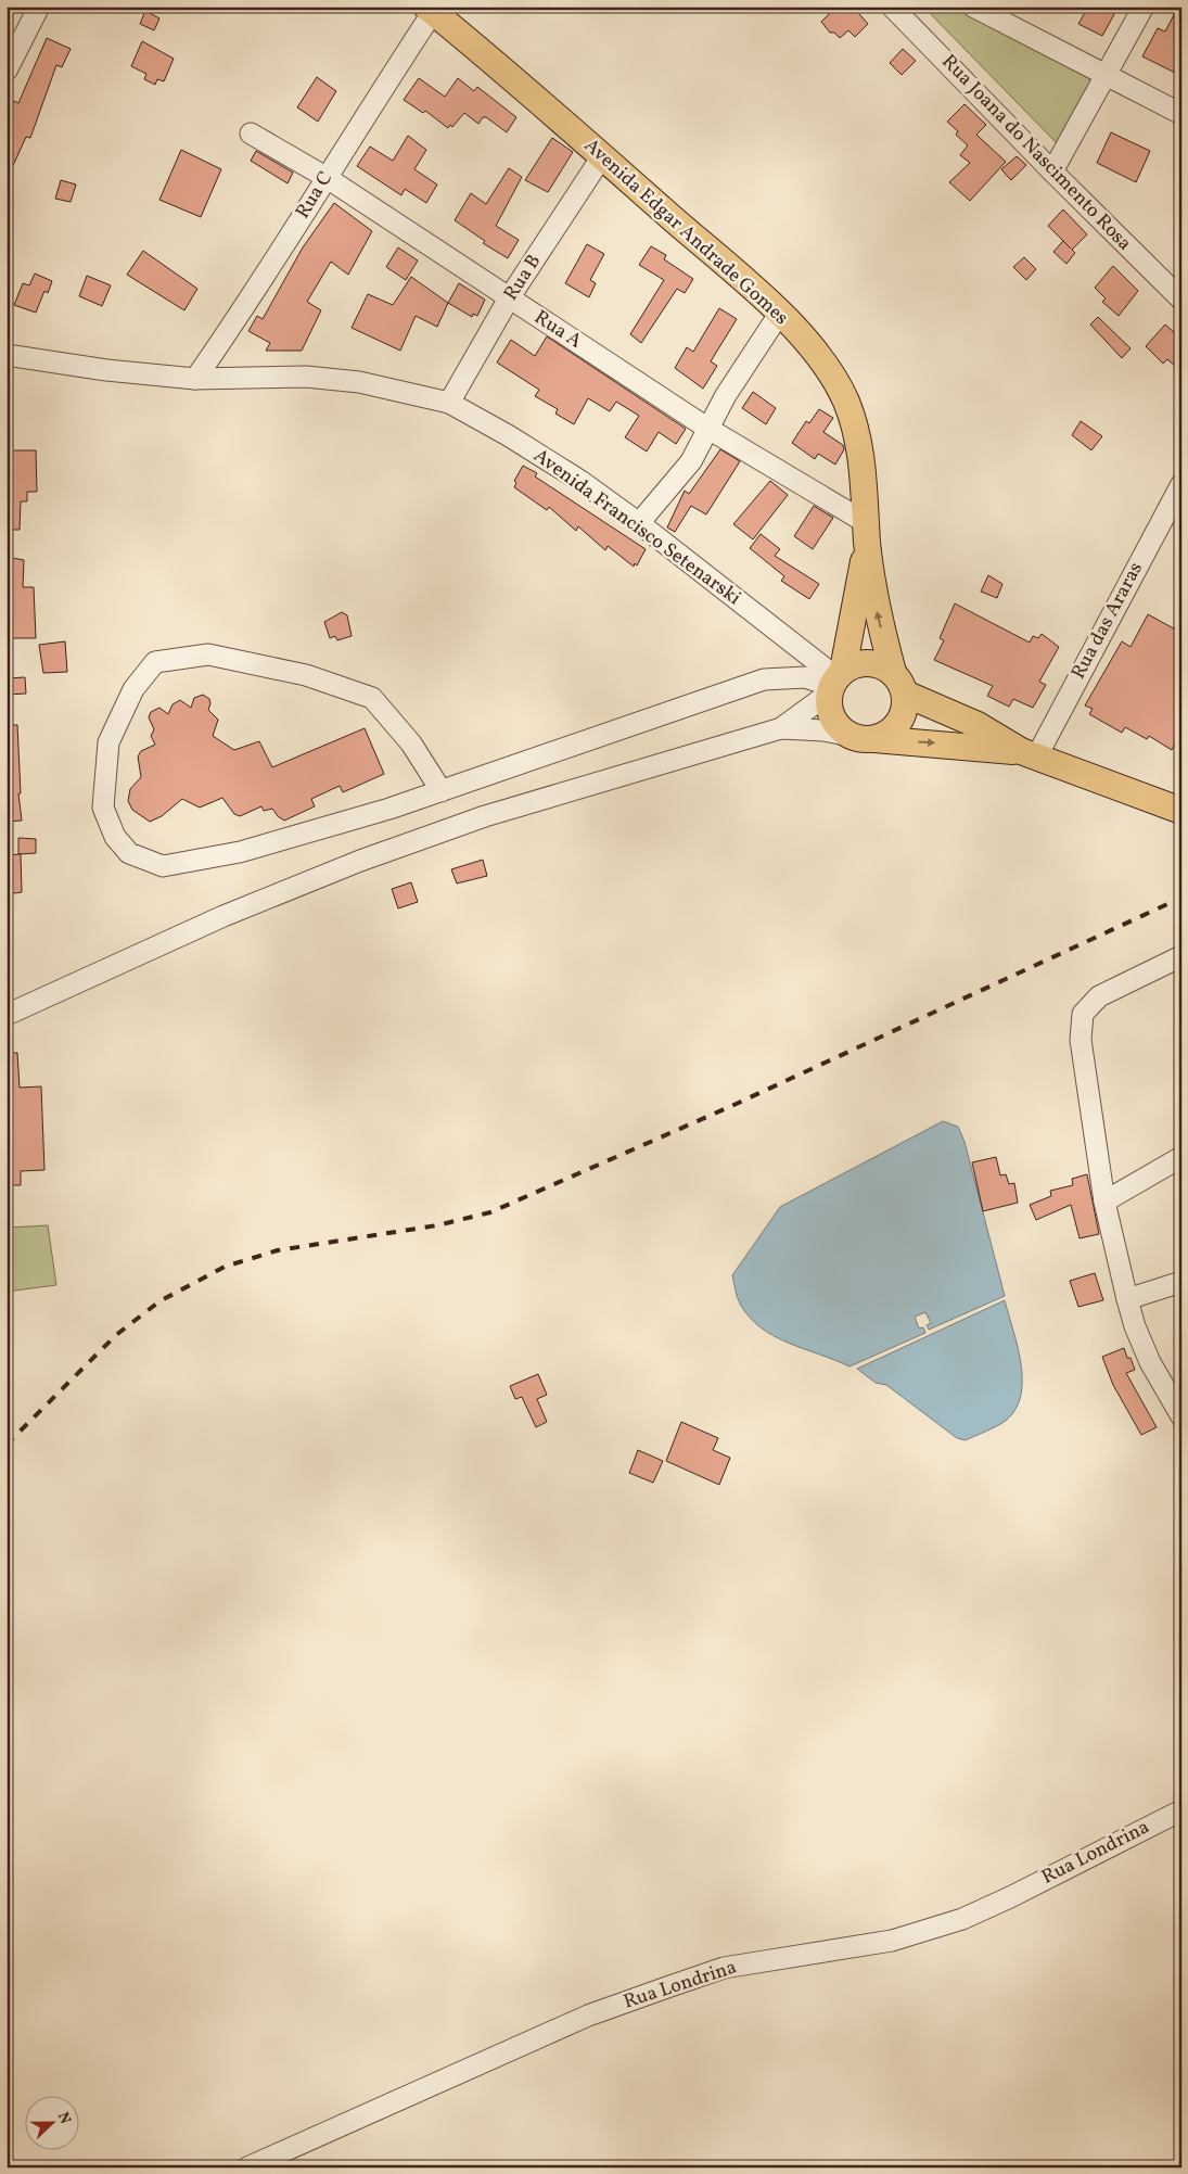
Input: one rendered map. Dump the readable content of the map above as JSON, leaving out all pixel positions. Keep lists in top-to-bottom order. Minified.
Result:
{"streets":{"main road":["Avenida Edgar Andrade Gomes"],"street":["Rua Joana do Nascimento Rosa","Rua C","Rua B","Rua A","Avenida Francisco Setenarski","Rua das Araras","Rua Londrina"]},"crossings":[["Rua C","Avenida Edgar Andrade Gomes"],["Rua C","Rua A"],["Rua C","Avenida Francisco Setenarski"],["Avenida Edgar Andrade Gomes","Rua B"],["Avenida Edgar Andrade Gomes","Rua A"],["Avenida Edgar Andrade Gomes","Avenida Francisco Setenarski"],["Rua B","Rua A"],["Rua B","Avenida Francisco Setenarski"]],"north":"right"}
